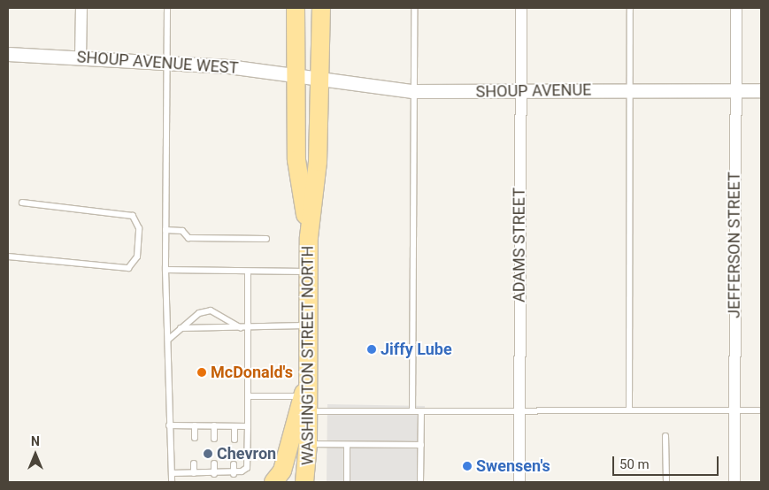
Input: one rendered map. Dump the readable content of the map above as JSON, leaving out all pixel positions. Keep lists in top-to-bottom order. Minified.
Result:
{"streets":{"main road":["WASHINGTON STREET NORTH"],"street":["SHOUP AVENUE WEST","SHOUP AVENUE","ADAMS STREET","JEFFERSON STREET"]},"crossings":[["SHOUP AVENUE WEST","SHOUP AVENUE"],["SHOUP AVENUE WEST","WASHINGTON STREET NORTH"],["SHOUP AVENUE","ADAMS STREET"],["SHOUP AVENUE","JEFFERSON STREET"],["SHOUP AVENUE","WASHINGTON STREET NORTH"]],"places":["Jiffy Lube","McDonald's","Chevron","Swensen's"],"scale_bar":"50 m","north":"top"}
